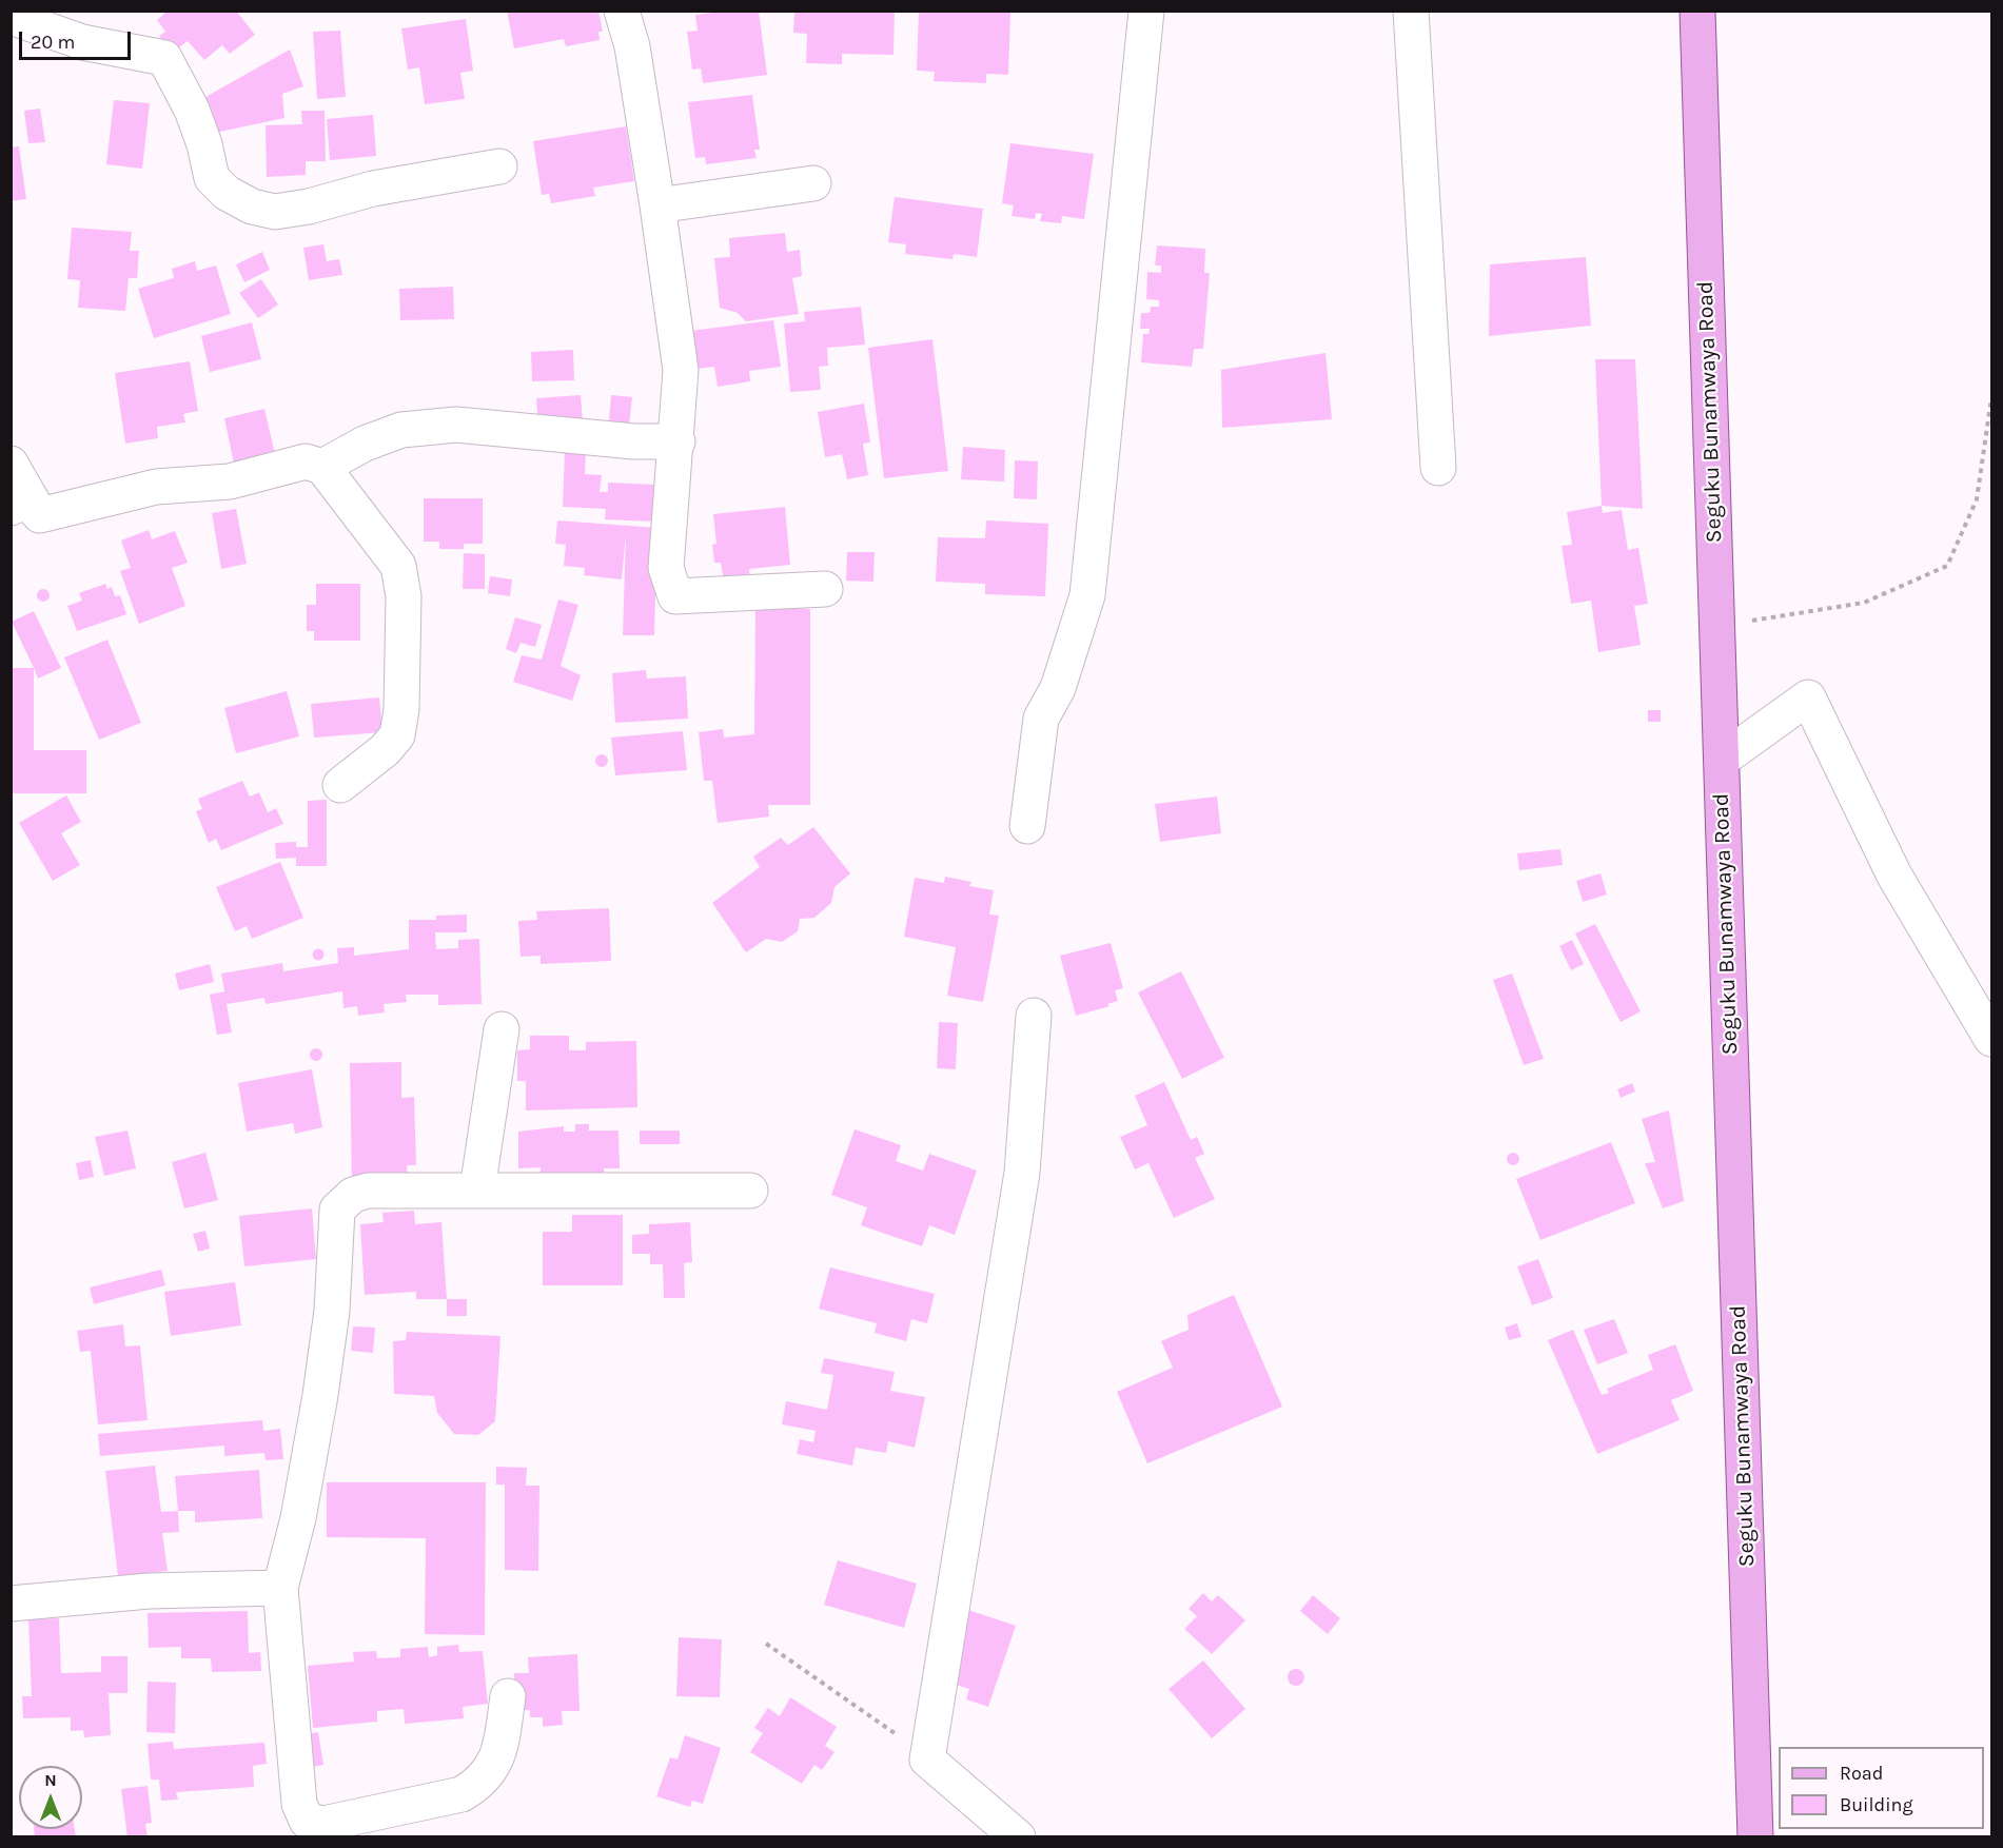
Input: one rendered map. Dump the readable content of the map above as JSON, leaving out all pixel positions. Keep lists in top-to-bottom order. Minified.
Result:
{"streets":{"main road":["Seguku Bunamwaya Road"]},"legend":["Road","Building"],"scale_bar":"20 m","north":"top"}
